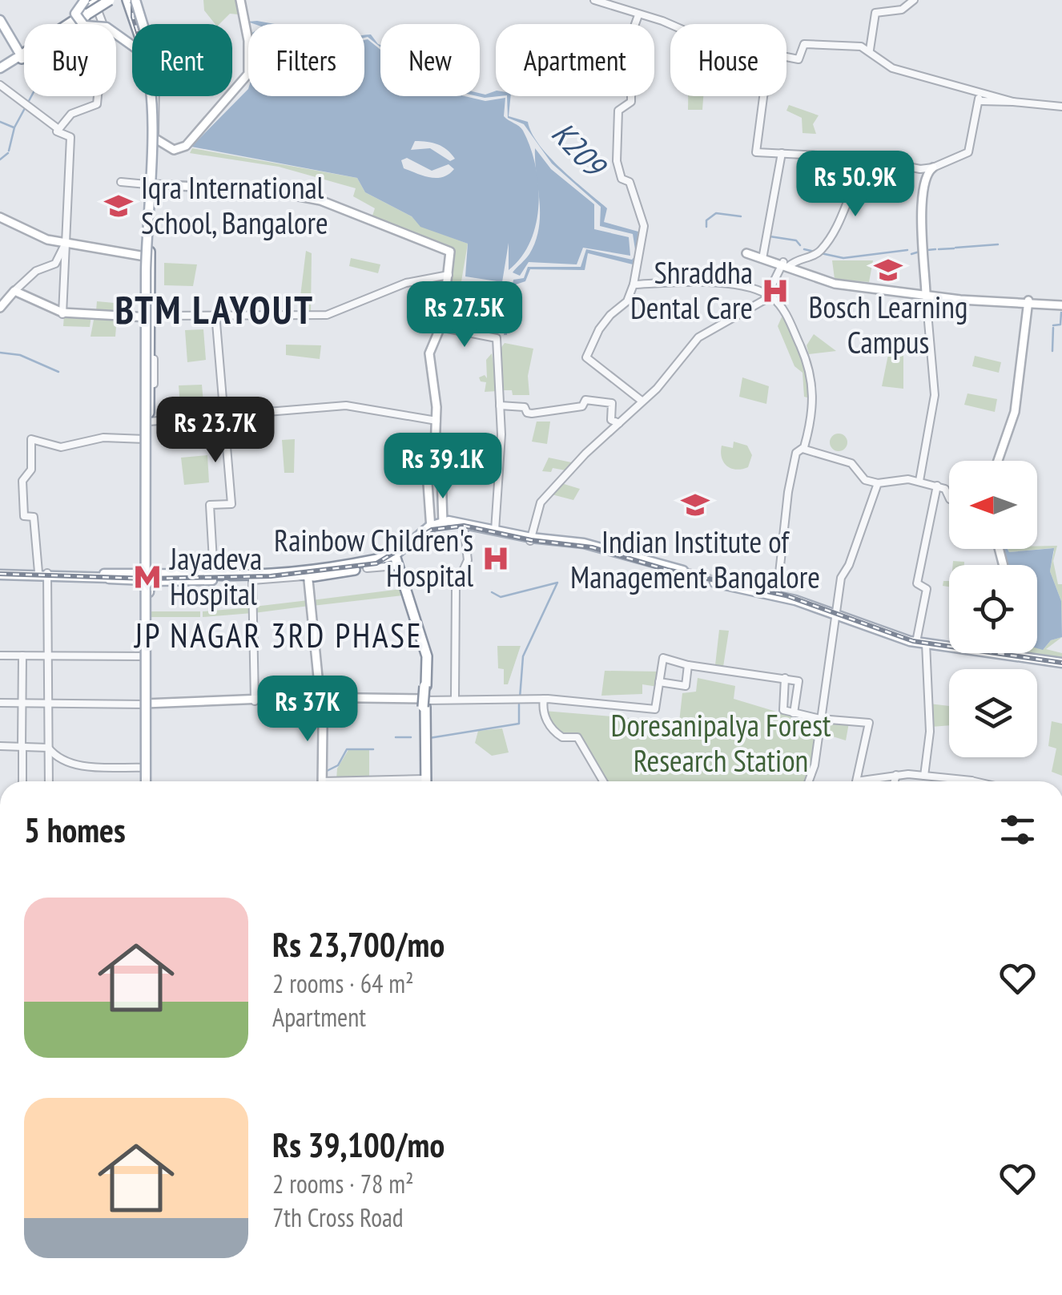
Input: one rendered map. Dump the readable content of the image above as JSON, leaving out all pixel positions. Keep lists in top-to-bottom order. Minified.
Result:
{"districts":["BTM LAYOUT","JP NAGAR 3RD PHASE"],"water":["K209"],"parks":["Doresanipalya Forest Research Station"],"places":{"school or university":["Iqra International School, Bangalore","Bosch Learning Campus","Indian Institute of Management Bangalore"],"hospital":["Shraddha Dental Care","Rainbow Children's Hospital"],"metro station":["Jayadeva Hospital"]},"north":"left","page":{"chip":["Buy","Rent","Filters","New","Apartment","House"],"price":["Rs 50.9K","Rs 27.5K","Rs 23.7K","Rs 39.1K","Rs 37K"],"heading":"5 homes","list":[{"name":"Rs 23,700/mo","note":"2 rooms · 64 m² · Apartment"},{"name":"Rs 39,100/mo","note":"2 rooms · 78 m² · 7th Cross Road"}]}}
